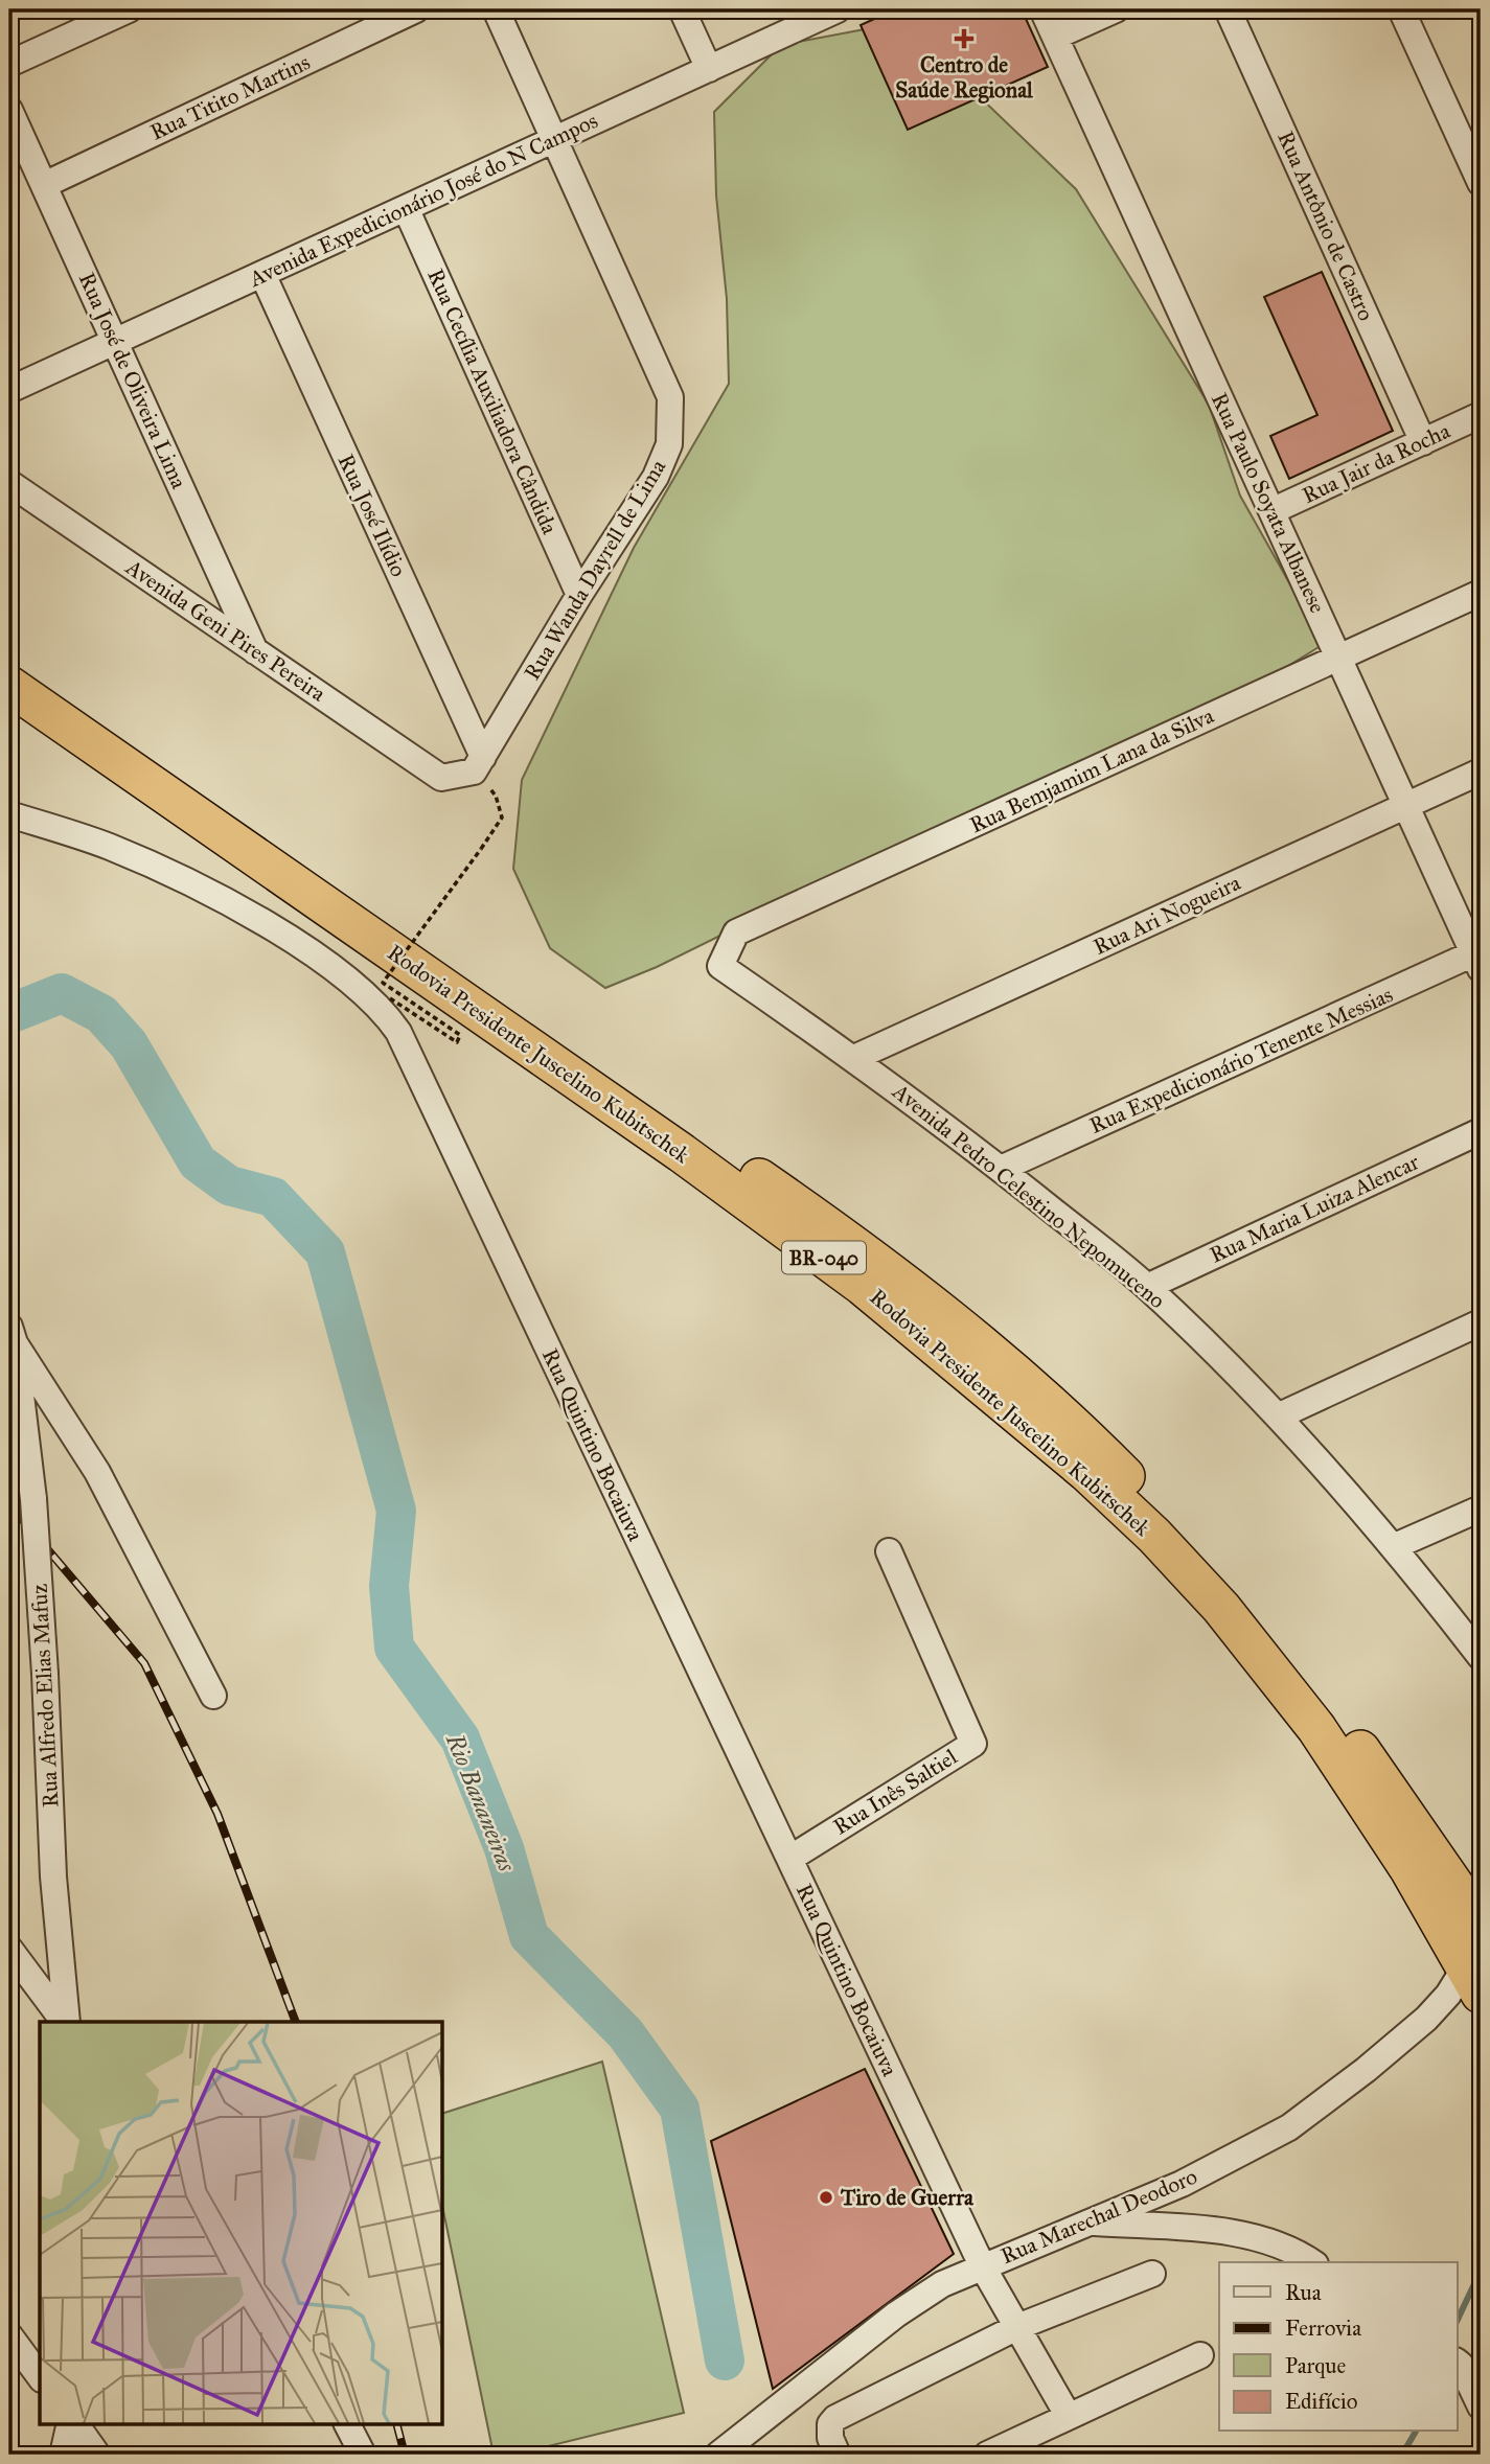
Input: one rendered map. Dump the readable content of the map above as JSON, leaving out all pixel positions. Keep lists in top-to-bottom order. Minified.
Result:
{"streets":{"highway":["Rodovia Presidente Juscelino Kubitschek","BR-040"],"street":["Rua Titito Martins","Avenida Expedicionário José do N Campos","Rua Antônio de Castro","Rua José de Oliveira Lima","Rua Cecília Auxiliadora Cândida","Rua Jair da Rocha","Rua Paulo Soyata Albanese","Rua José Ilídio","Rua Wanda Dayrell de Lima","Avenida Geni Pires Pereira","Rua Bemjamim Lana da Silva","Rua Ari Nogueira","Rua Expedicionário Tenente Messias","Avenida Pedro Celestino Nepomuceno","Rua Maria Luiza Alencar","Rua Quintino Bocaiuva","Rua Alfredo Elias Mafuz","Rua Inês Saltiel","Rua Marechal Deodoro"]},"crossings":[["Rua Titito Martins","Rua José de Oliveira Lima"],["Avenida Expedicionário José do N Campos","Rua José de Oliveira Lima"],["Avenida Expedicionário José do N Campos","Rua Cecília Auxiliadora Cândida"],["Avenida Expedicionário José do N Campos","Rua José Ilídio"],["Avenida Expedicionário José do N Campos","Rua Wanda Dayrell de Lima"],["Rua Antônio de Castro","Rua Jair da Rocha"],["Rua José de Oliveira Lima","Avenida Geni Pires Pereira"],["Rua Cecília Auxiliadora Cândida","Rua Wanda Dayrell de Lima"],["Rua Jair da Rocha","Rua Paulo Soyata Albanese"],["Rua Paulo Soyata Albanese","Rua Bemjamim Lana da Silva"],["Rua Paulo Soyata Albanese","Rua Ari Nogueira"],["Rua Paulo Soyata Albanese","Rua Expedicionário Tenente Messias"],["Rua José Ilídio","Rua Wanda Dayrell de Lima"],["Rua José Ilídio","Avenida Geni Pires Pereira"],["Rua Wanda Dayrell de Lima","Avenida Geni Pires Pereira"],["Rua Bemjamim Lana da Silva","Avenida Pedro Celestino Nepomuceno"],["Rua Ari Nogueira","Avenida Pedro Celestino Nepomuceno"],["Rodovia Presidente Juscelino Kubitschek","Rua Marechal Deodoro"],["Rua Expedicionário Tenente Messias","Avenida Pedro Celestino Nepomuceno"],["Avenida Pedro Celestino Nepomuceno","Rua Maria Luiza Alencar"],["Rua Quintino Bocaiuva","Rua Inês Saltiel"],["Rua Quintino Bocaiuva","Rua Marechal Deodoro"]],"water":["Rio Bananeiras"],"places":{"health":["Centro de Saúde Regional"],"other":["Tiro de Guerra"]},"legend":["Rua","Ferrovia","Parque","Edifício"]}
